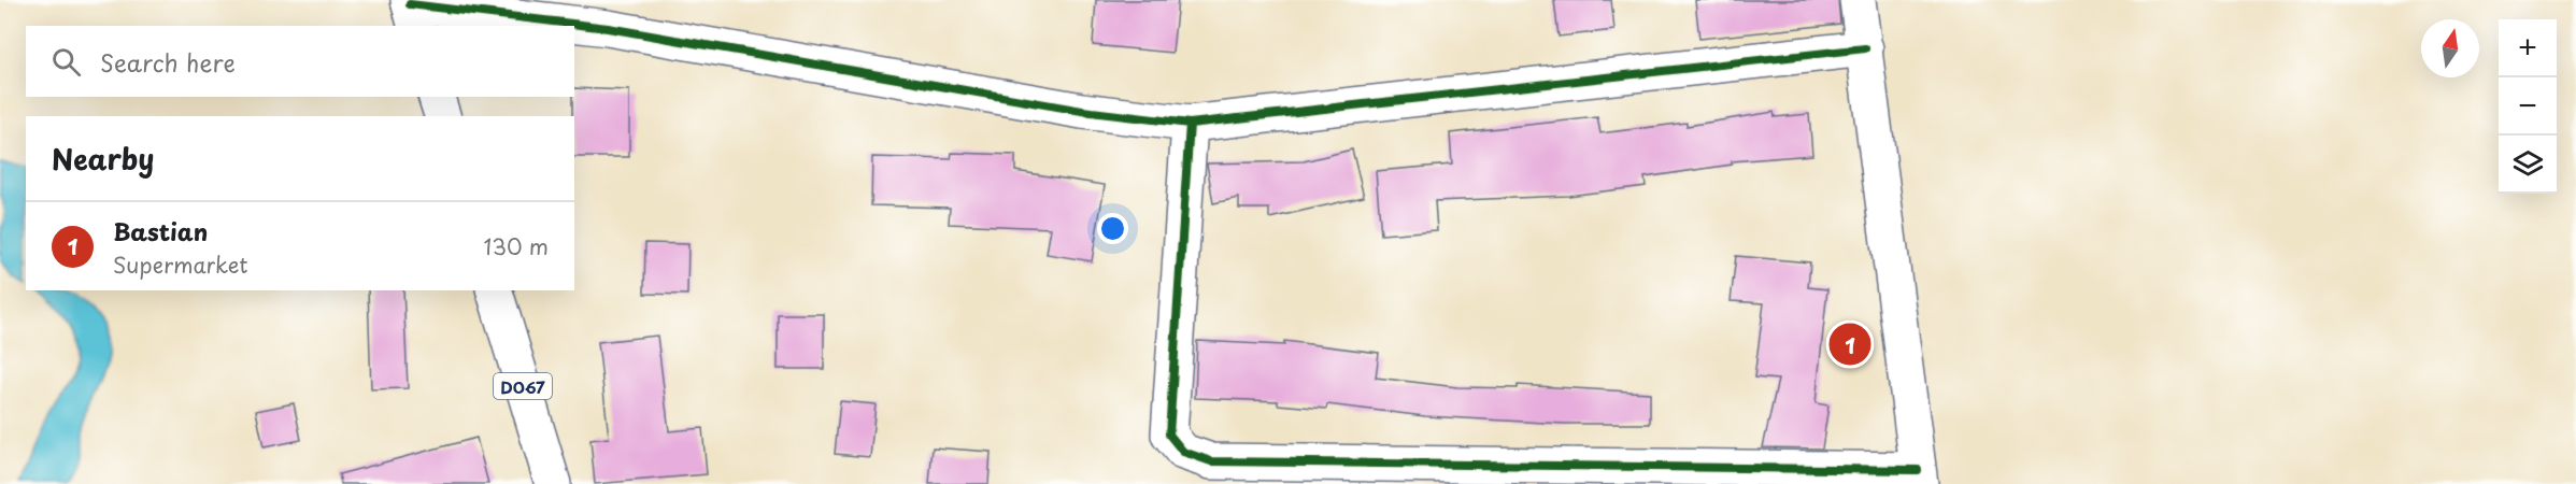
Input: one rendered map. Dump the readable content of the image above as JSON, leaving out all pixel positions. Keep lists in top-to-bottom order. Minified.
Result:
{"streets":{"street":["D067"]},"north":"top","page":{"map_buttons":["+","−"],"search":"Search here","heading":"Nearby","list":[{"mark":"1","name":"Bastian","note":"Supermarket","value":"130 m"}],"pins":"1"}}
